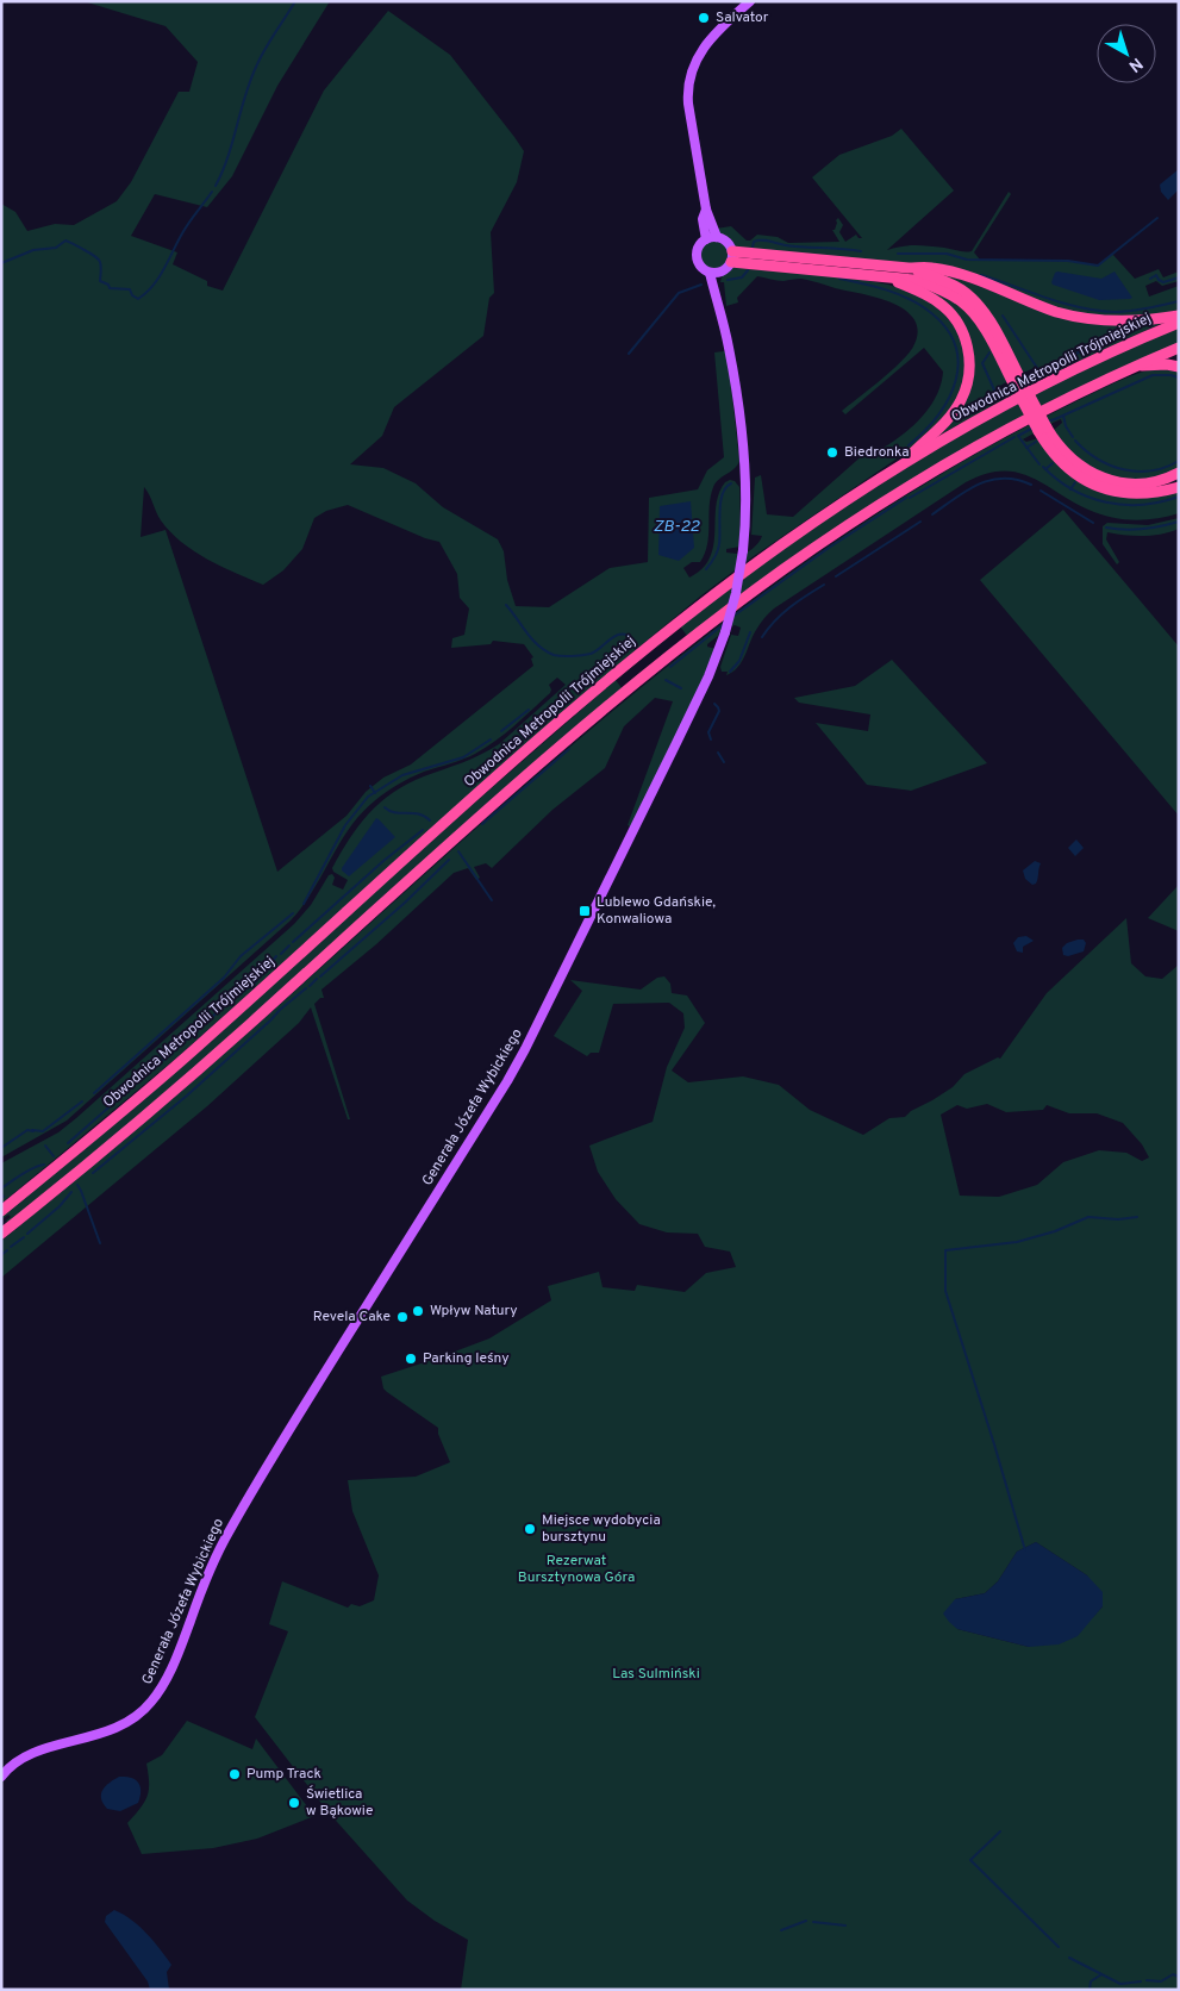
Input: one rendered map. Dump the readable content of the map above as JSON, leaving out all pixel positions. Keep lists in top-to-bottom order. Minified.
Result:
{"streets":{"highway":["Obwodnica Metropolii Trójmiejskiej"],"main road":["Generała Józefa Wybickiego"]},"water":["ZB-22"],"parks":["Rezerwat Bursztynowa Góra","Las Sulmiński"],"places":{"other":["Salvator","Biedronka","Wpływ Natury","Revela Cake","Parking leśny","Miejsce wydobycia bursztynu","Pump Track","Świetlica w Bąkowie"],"transit":["Lublewo Gdańskie, Konwaliowa"]},"north":"bottom right"}
